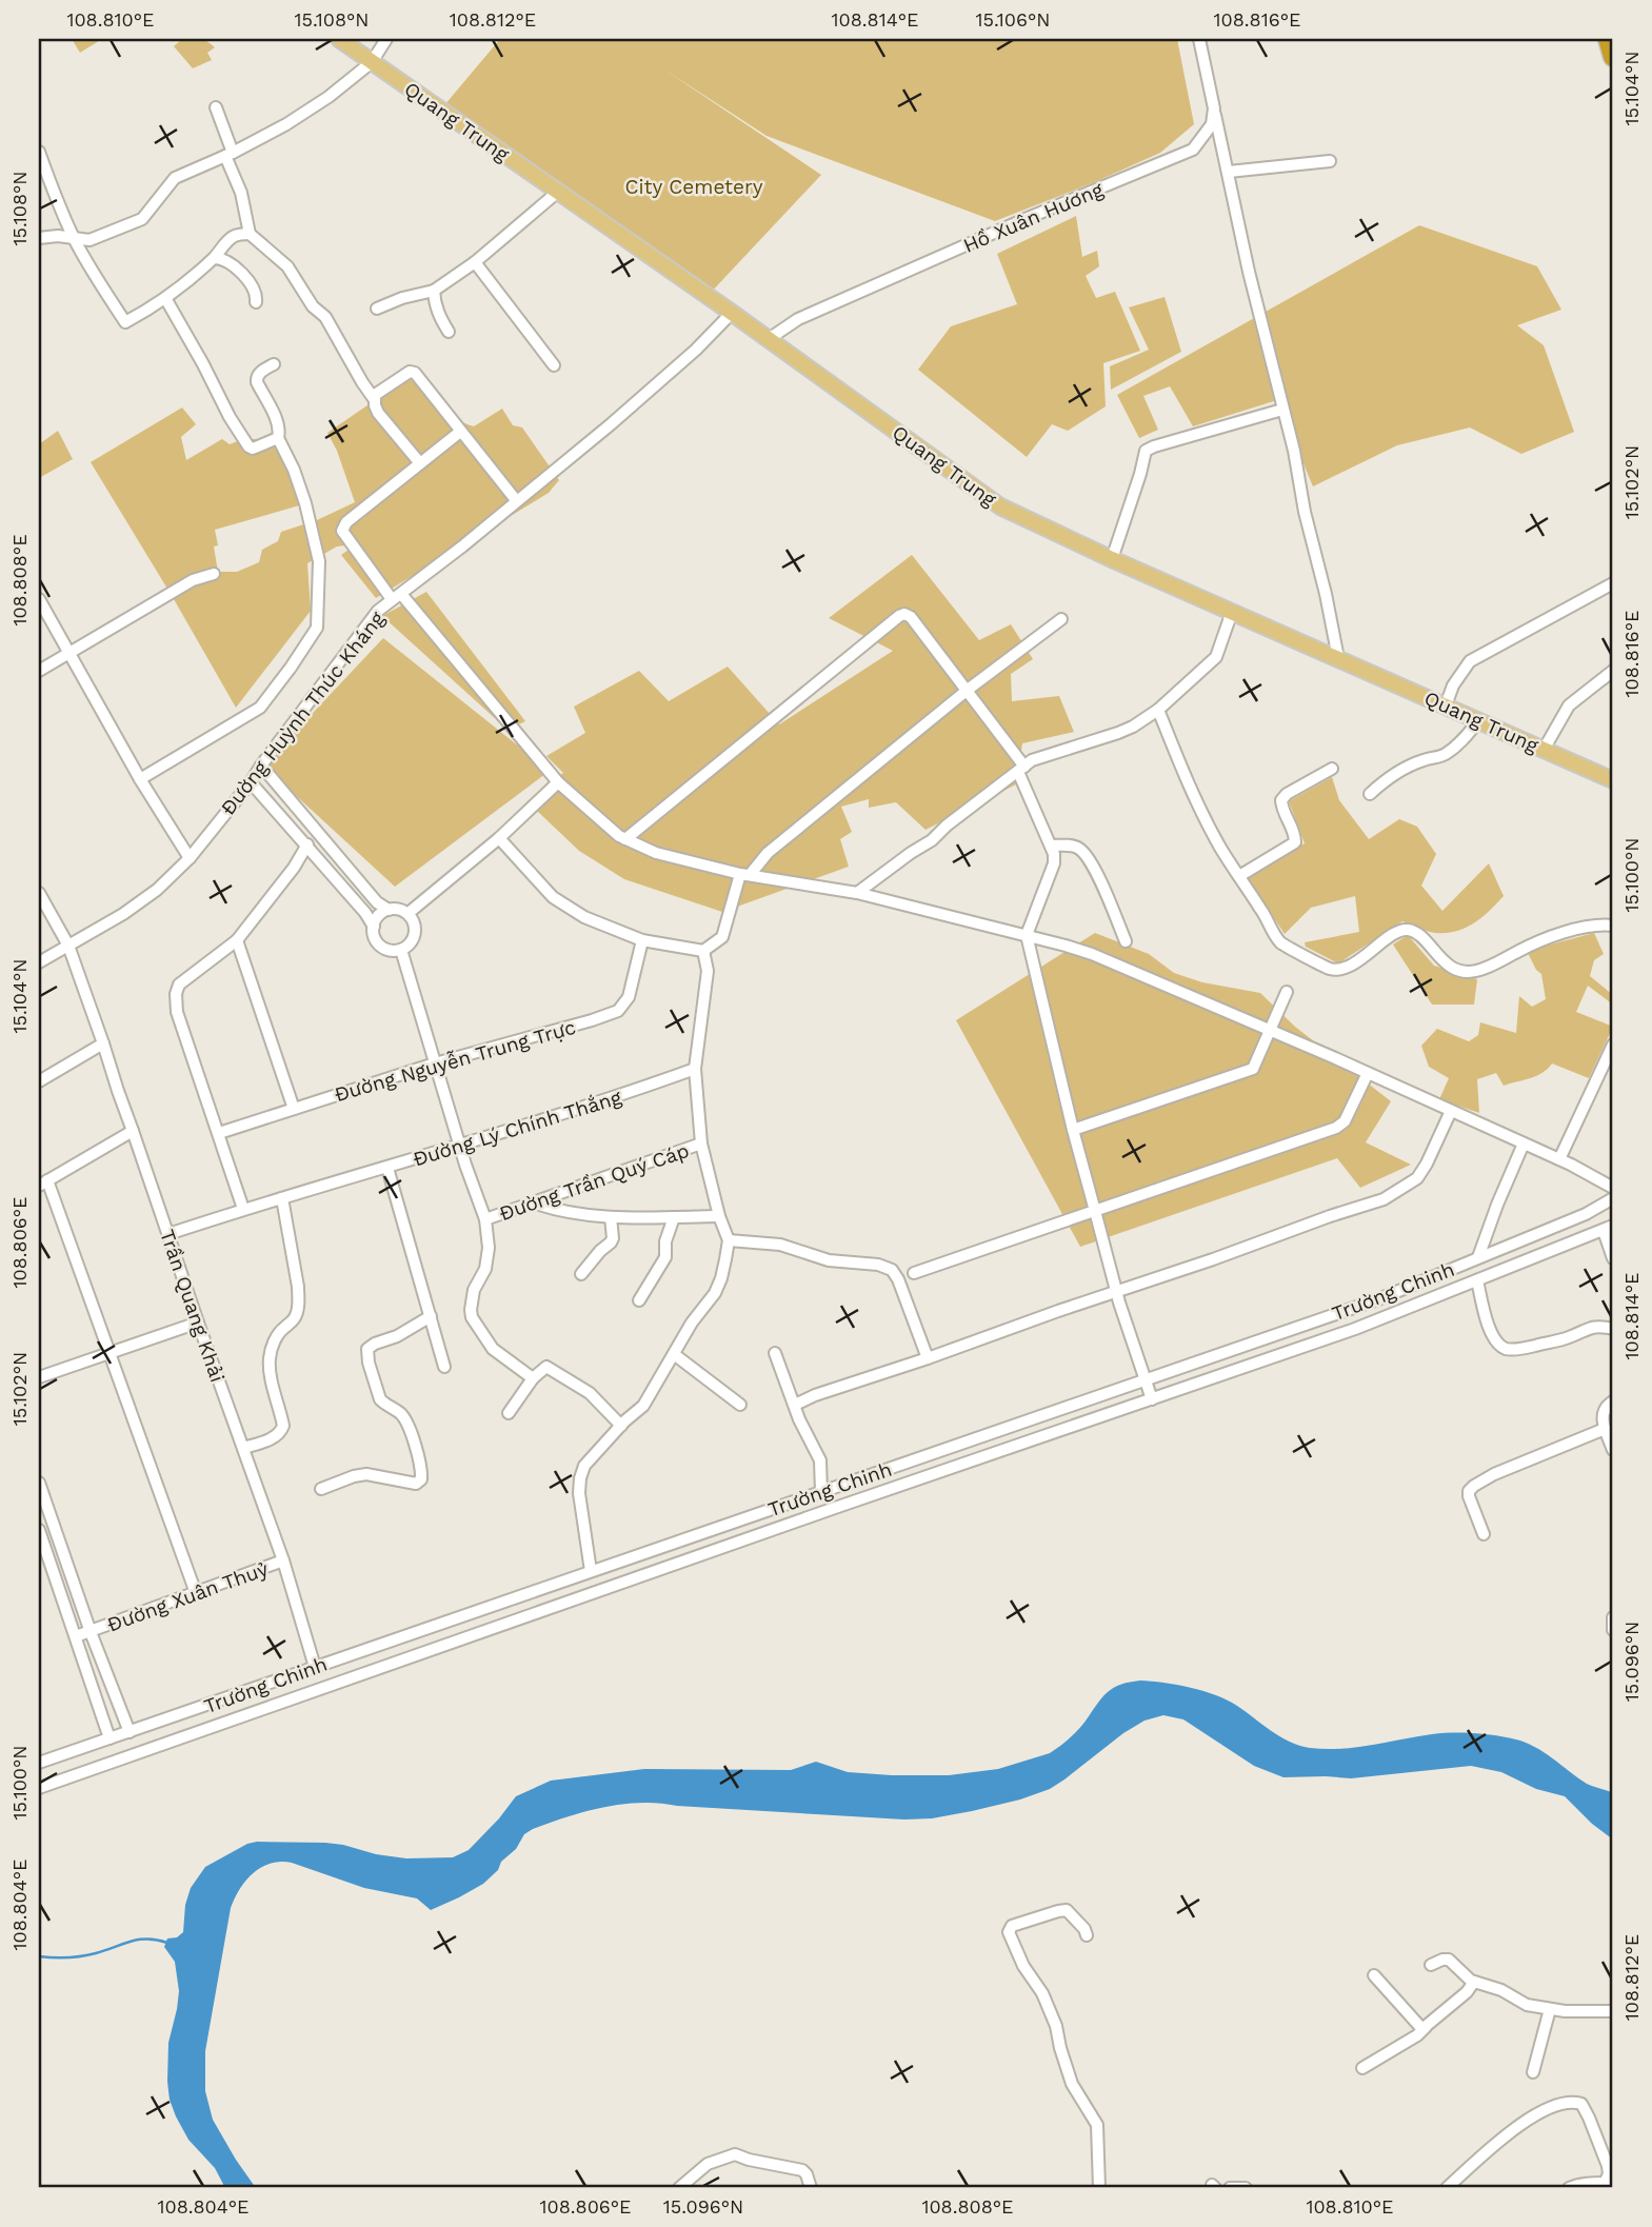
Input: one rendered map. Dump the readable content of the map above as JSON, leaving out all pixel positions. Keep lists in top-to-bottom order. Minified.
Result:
{"streets":{"main road":["Quang Trung"],"street":["Hồ Xuân Hương","Đường Huỳnh Thúc Kháng","Đường Nguyễn Trung Trực","Đường Lý Chính Thắng","Đường Trần Quý Cáp","Trường Chinh","Trần Quang Khải","Đường Xuân Thuỷ"]},"crossings":[["Quang Trung","Hồ Xuân Hương"],["Quang Trung","Đường Huỳnh Thúc Kháng"],["Đường Huỳnh Thúc Kháng","Trần Quang Khải"],["Đường Lý Chính Thắng","Trần Quang Khải"],["Trường Chinh","Trần Quang Khải"],["Trần Quang Khải","Đường Xuân Thuỷ"]],"parks":["City Cemetery"],"coordinates":["108.810°E","15.108°N","108.812°E","108.814°E","15.106°N","108.816°E","15.104°N","15.102°N","108.808°E","15.100°N","108.806°E","15.096°N","108.804°E"]}
